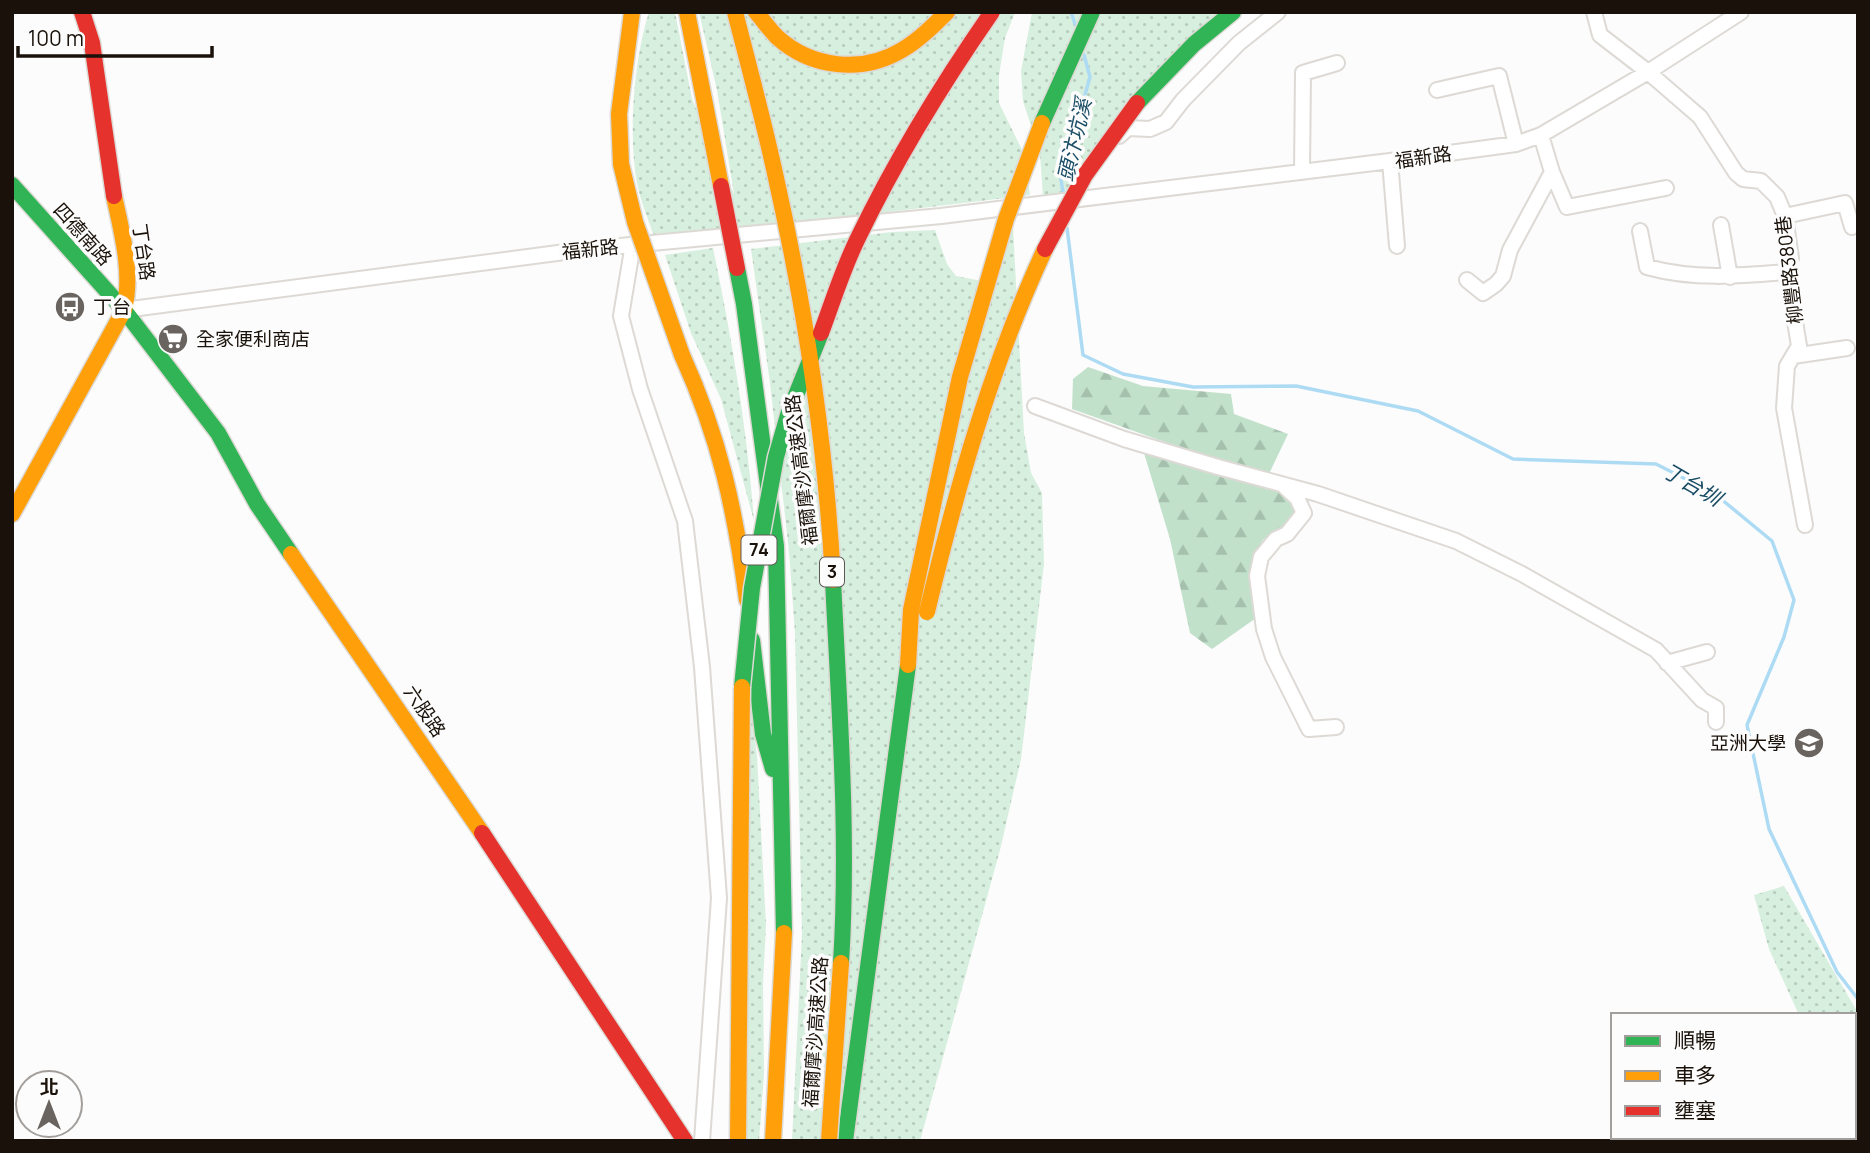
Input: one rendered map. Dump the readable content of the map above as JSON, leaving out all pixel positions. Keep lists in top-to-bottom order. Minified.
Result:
{"streets":{"main road":["四德南路","丁台路","福爾摩沙高速公路","74","3","六股路"],"street":["福新路","柳豐路380巷"]},"crossings":[["福新路","四德南路"],["福新路","丁台路"],["福新路","柳豐路380巷"],["福新路","六股路"],["四德南路","丁台路"],["四德南路","六股路"],["丁台路","六股路"]],"water":["頭汴坑溪","丁台圳"],"places":{"bus stop":["丁台"],"supermarket":["全家便利商店"],"school or university":["亞洲大學"]},"legend":["順暢","車多","壅塞"],"scale_bar":"100 m","north":"top"}
